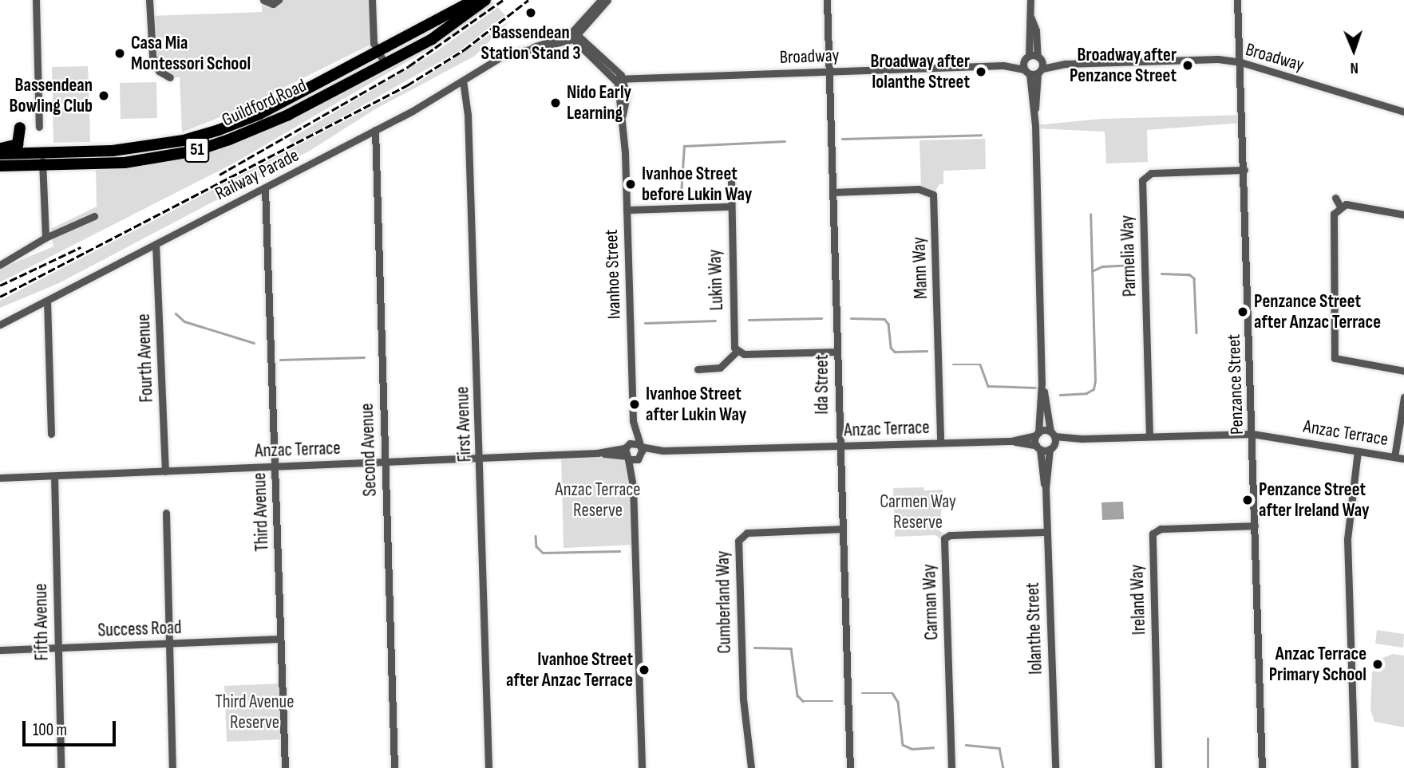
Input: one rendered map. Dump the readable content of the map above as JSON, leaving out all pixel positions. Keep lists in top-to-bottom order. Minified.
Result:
{"streets":{"highway":["Guildford Road","51"],"street":["Broadway","Railway Parade","Parmelia Way","Mann Way","Ivanhoe Street","Lukin Way","Fourth Avenue","Ida Street","Penzance Street","First Avenue","Anzac Terrace","Second Avenue","Third Avenue","Ireland Way","Cumberland Way","Carman Way","Fifth Avenue","Iolanthe Street","Success Road"]},"crossings":[["Broadway","Ivanhoe Street"],["Broadway","Ida Street"],["Broadway","Penzance Street"],["Broadway","Iolanthe Street"],["Railway Parade","Fourth Avenue"],["Railway Parade","First Avenue"],["Railway Parade","Second Avenue"],["Railway Parade","Third Avenue"],["Parmelia Way","Penzance Street"],["Parmelia Way","Anzac Terrace"],["Mann Way","Ida Street"],["Mann Way","Anzac Terrace"],["Ivanhoe Street","Anzac Terrace"],["Fourth Avenue","Anzac Terrace"],["Ida Street","Anzac Terrace"],["Ida Street","Cumberland Way"],["Penzance Street","Anzac Terrace"],["Penzance Street","Ireland Way"],["First Avenue","Anzac Terrace"],["Anzac Terrace","Second Avenue"],["Anzac Terrace","Third Avenue"],["Anzac Terrace","Fifth Avenue"],["Anzac Terrace","Iolanthe Street"],["Third Avenue","Success Road"],["Carman Way","Iolanthe Street"],["Fifth Avenue","Success Road"]],"parks":["Anzac Terrace Reserve","Carmen Way Reserve","Third Avenue Reserve"],"places":["Bassendean Station Stand 3","Casa Mia Montessori School","Broadway after Penzance Street","Broadway after Iolanthe Street","Bassendean Bowling Club","Nido Early Learning","Ivanhoe Street before Lukin Way","Penzance Street after Anzac Terrace","Ivanhoe Street after Lukin Way","Penzance Street after Ireland Way","Anzac Terrace Primary School","Ivanhoe Street after Anzac Terrace"],"scale_bar":"100 m","north":"bottom"}
